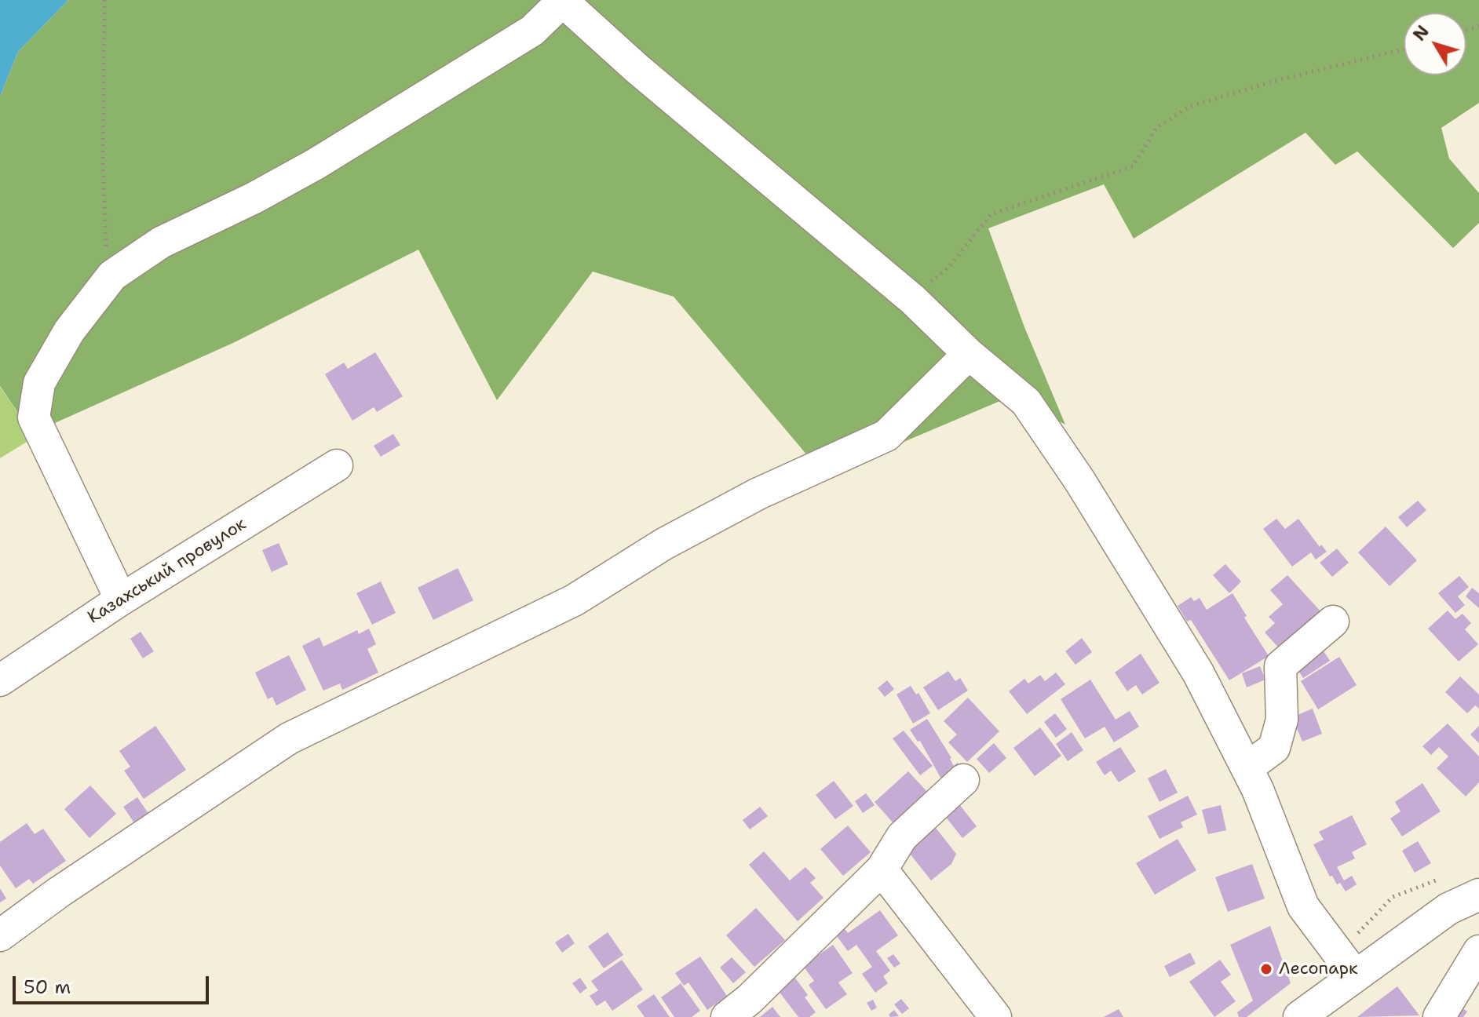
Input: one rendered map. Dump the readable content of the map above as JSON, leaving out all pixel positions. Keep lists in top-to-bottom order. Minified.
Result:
{"streets":{"street":["Казахський провулок"]},"places":["Лесопарк"],"scale_bar":"50 m","north":"top left"}
